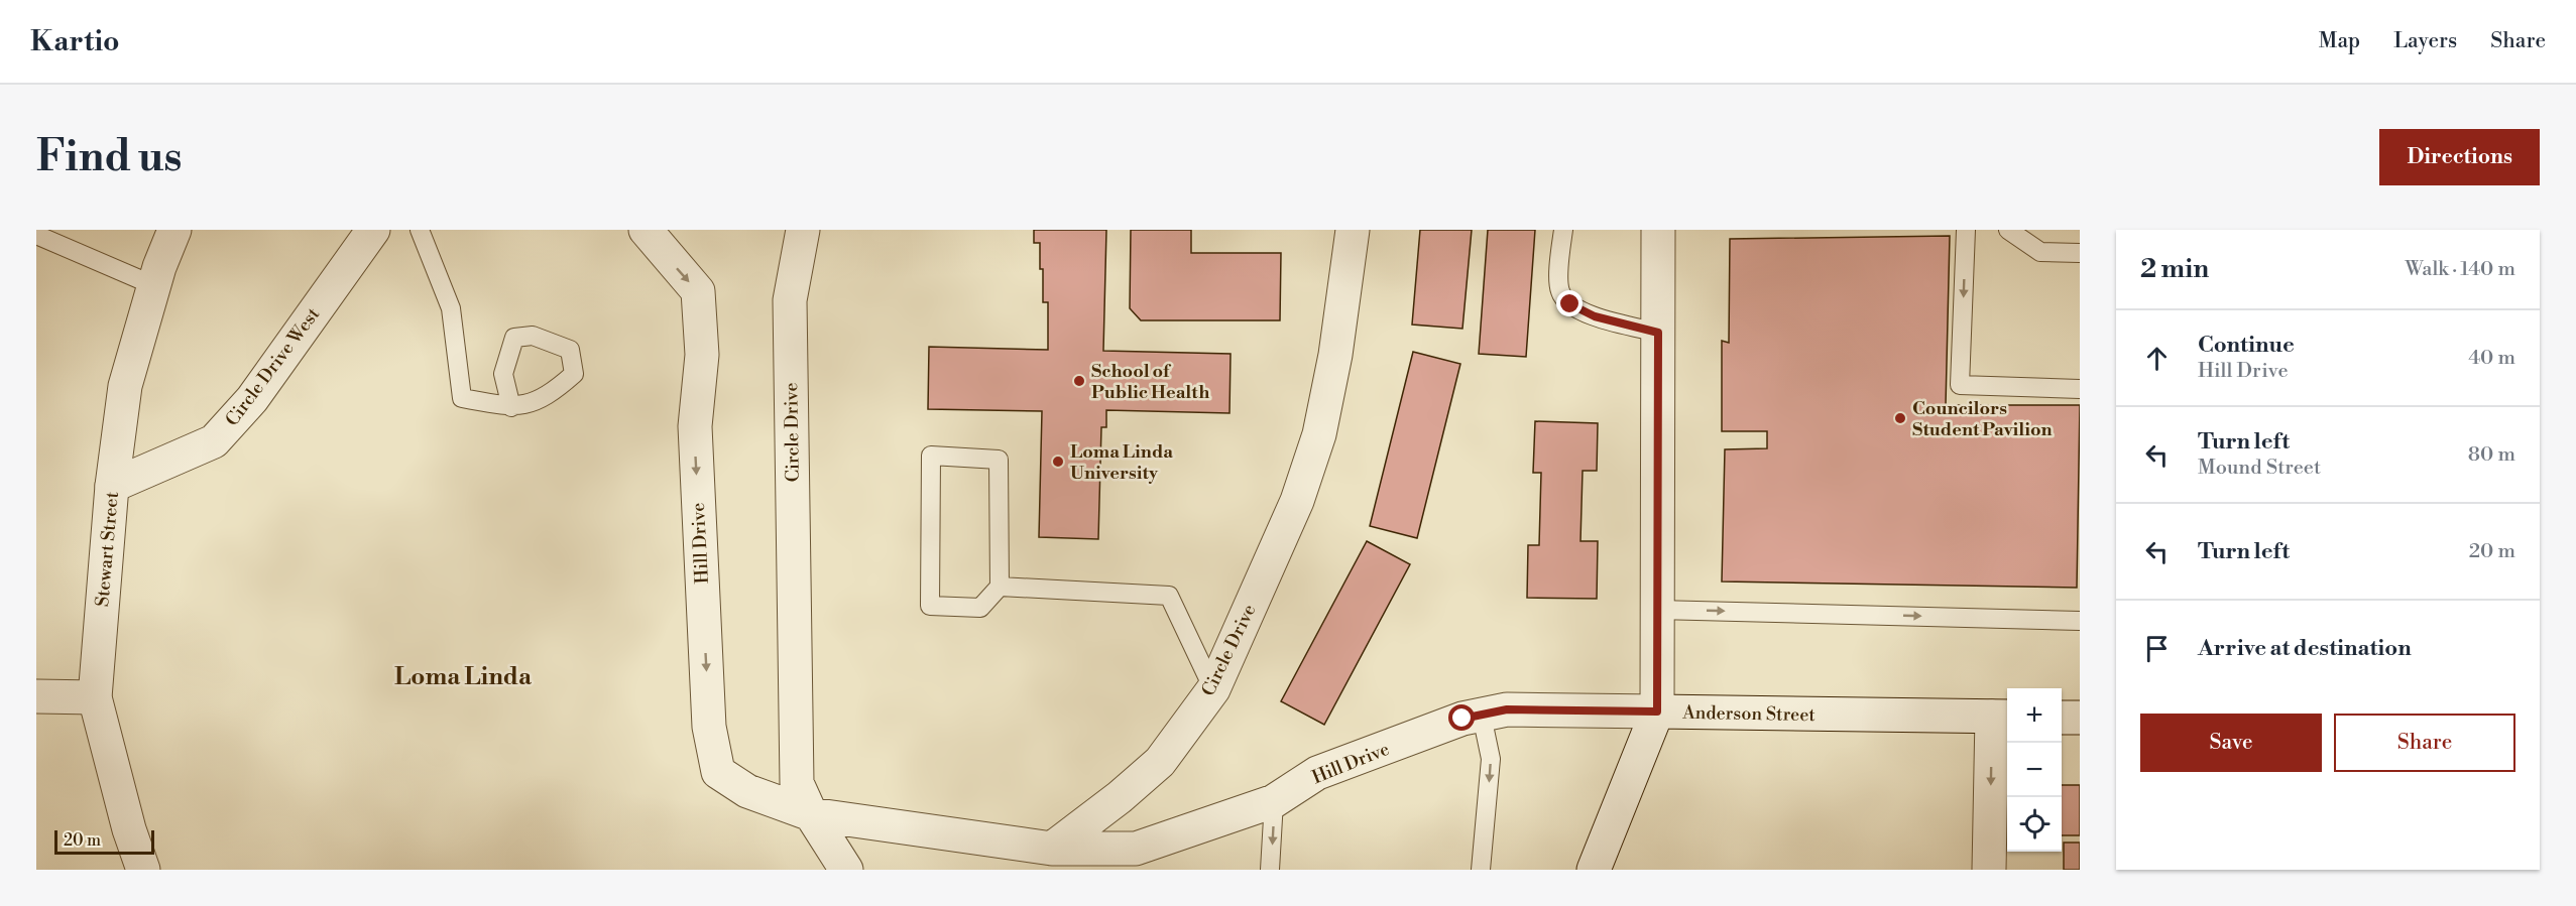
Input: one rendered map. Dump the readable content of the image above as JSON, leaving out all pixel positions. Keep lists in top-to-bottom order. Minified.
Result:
{"streets":{"street":["Circle Drive West","Circle Drive","Hill Drive","Stewart Street","Anderson Street"]},"crossings":[["Circle Drive West","Stewart Street"],["Circle Drive","Hill Drive"],["Hill Drive","Anderson Street"]],"one_way":["Hill Drive"],"districts":["Loma Linda"],"places":["School of Public Health","Councilors Student Pavilion","Loma Linda University"],"scale_bar":"20 m","page":{"header":"Kartio","nav":["Map","Layers","Share"],"buttons":["Directions",["Save","Share"]],"title":"Find us","heading":["2 min","Walk · 140 m"],"list":[["Continue","Hill Drive","40 m"],["Turn left","Mound Street","80 m"],["Turn left","20 m"],"Arrive at destination"],"map_buttons":["+","−"],"scale":"20 m"}}
